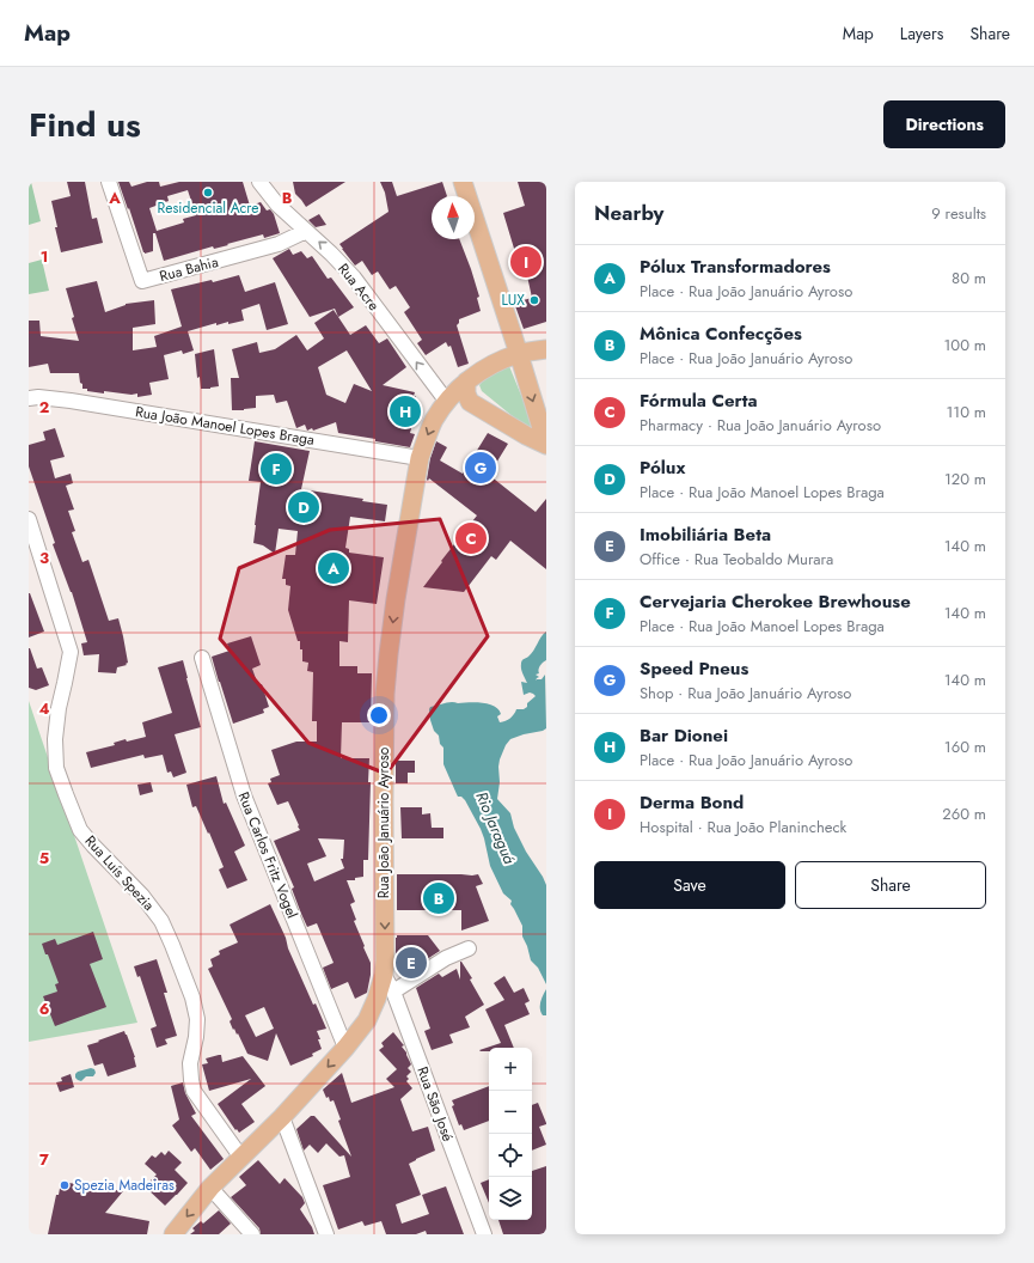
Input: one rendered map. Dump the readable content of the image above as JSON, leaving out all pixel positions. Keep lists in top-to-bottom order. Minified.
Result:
{"streets":{"main road":["Rua João Januário Ayroso"],"street":["Rua Bahia","Rua Acre","Rua João Manoel Lopes Braga","Rua Carlos Fritz Vogel","Rua Luís Spezia","Rua São José"]},"crossings":[["Rua Bahia","Rua Acre"],["Rua Acre","Rua João Januário Ayroso"],["Rua João Manoel Lopes Braga","Rua João Januário Ayroso"],["Rua João Januário Ayroso","Rua Carlos Fritz Vogel"],["Rua João Januário Ayroso","Rua Luís Spezia"],["Rua João Januário Ayroso","Rua São José"]],"one_way":["Rua Acre","Rua João Januário Ayroso"],"water":["Rio Jaraguá"],"places":["Residencial Acre","LUX","Spezia Madeiras"],"north":"top","page":{"header":"Map","nav":["Map","Layers","Share"],"title":"Find us","buttons":["Directions",["Save","Share"]],"heading":["Nearby","9 results"],"pins":["I","H","G","F","D","C","A","B","E"],"list":[{"mark":"A","name":"Pólux Transformadores","note":"Place · Rua João Januário Ayroso","value":"80 m"},{"mark":"B","name":"Mônica Confecções","note":"Place · Rua João Januário Ayroso","value":"100 m"},{"mark":"C","name":"Fórmula Certa","note":"Pharmacy · Rua João Januário Ayroso","value":"110 m"},{"mark":"D","name":"Pólux","note":"Place · Rua João Manoel Lopes Braga","value":"120 m"},{"mark":"E","name":"Imobiliária Beta","note":"Office · Rua Teobaldo Murara","value":"140 m"},{"mark":"F","name":"Cervejaria Cherokee Brewhouse","note":"Place · Rua João Manoel Lopes Braga","value":"140 m"},{"mark":"G","name":"Speed Pneus","note":"Shop · Rua João Januário Ayroso","value":"140 m"},{"mark":"H","name":"Bar Dionei","note":"Place · Rua João Januário Ayroso","value":"160 m"},{"mark":"I","name":"Derma Bond","note":"Hospital · Rua João Planincheck","value":"260 m"}],"map_buttons":["+","−"]},"grid":{"columns":["A","B"],"rows":["1","2","3","4","5","6","7"]}}
